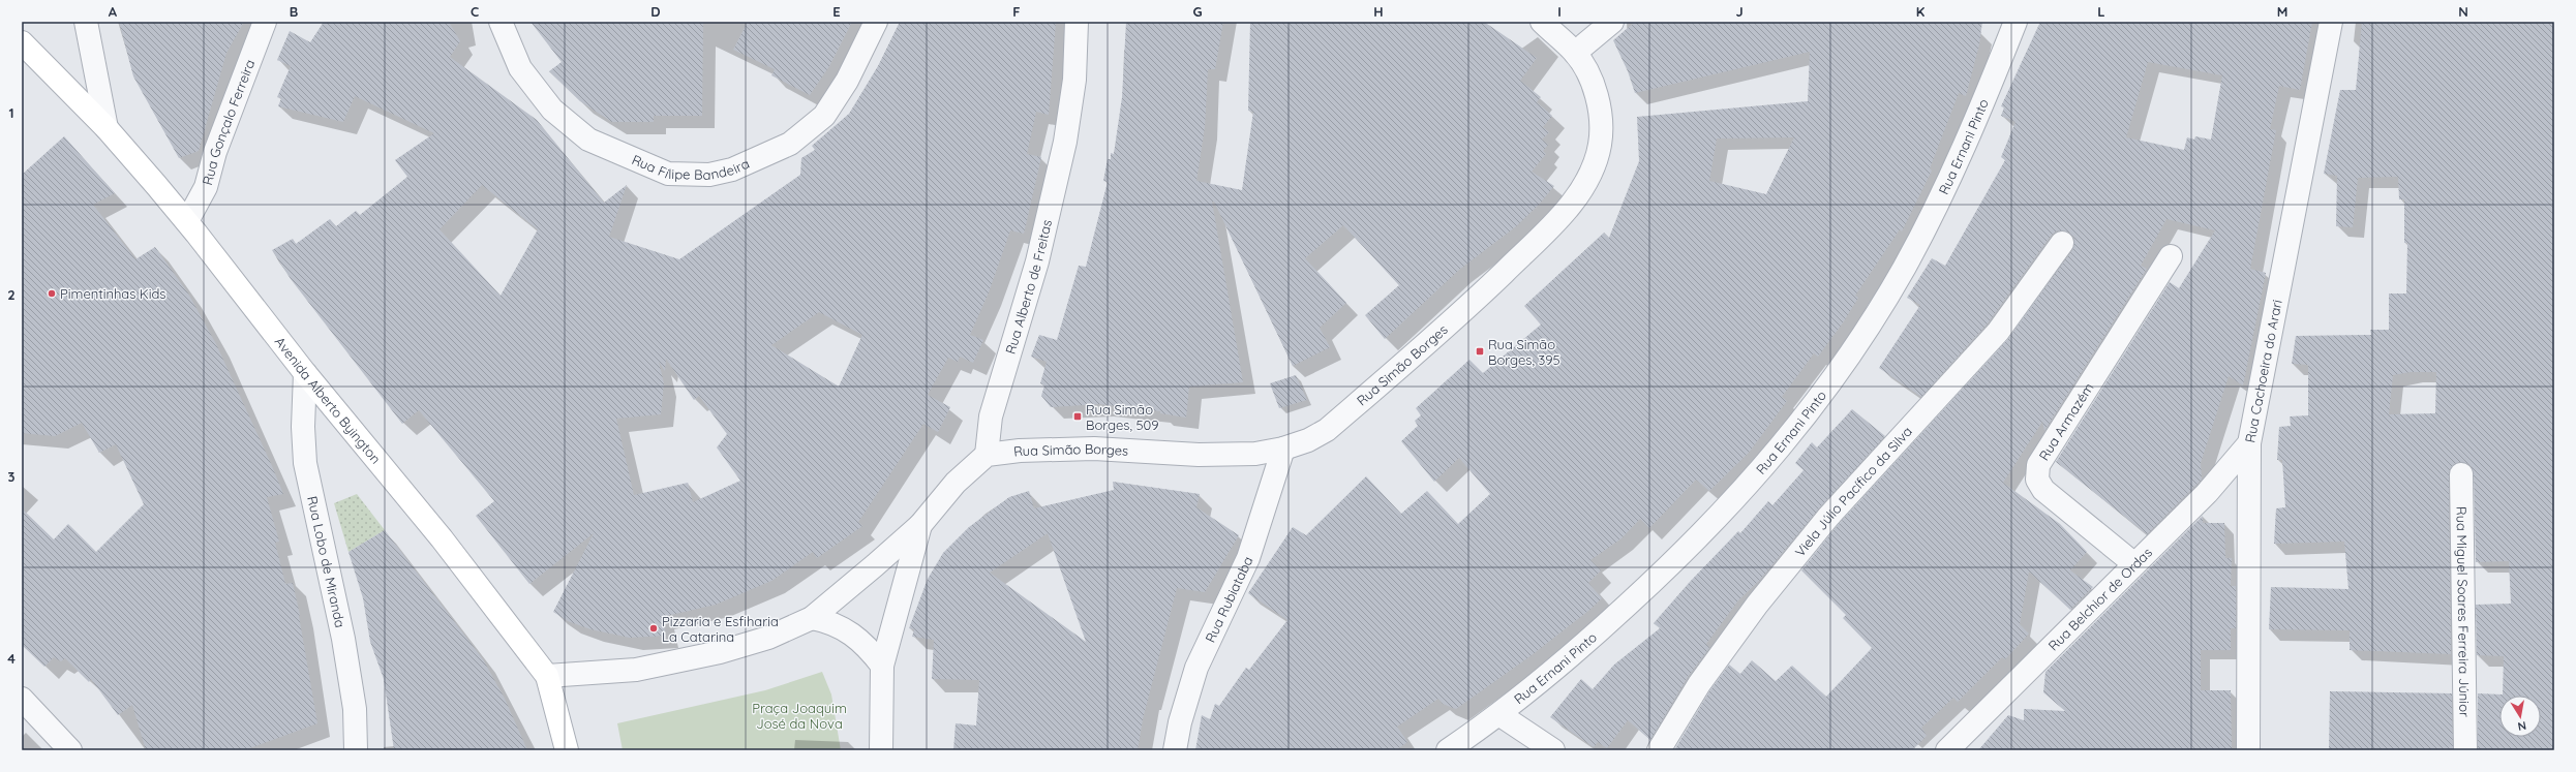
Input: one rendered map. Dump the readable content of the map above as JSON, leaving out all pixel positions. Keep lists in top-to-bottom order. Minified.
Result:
{"streets":{"main road":["Avenida Alberto Byington"],"street":["Rua Gonçalo Ferreira","Rua Ernani Pinto","Rua Filipe Bandeira","Rua Alberto de Freitas","Rua Simão Borges","Rua Cachoeira do Arari","Rua Armazém","Viela Júlio Pacífico da Silva","Rua Lobo de Miranda","Rua Belchior de Ordas","Rua Rubiataba","Rua Miguel Soares Ferreira Júnior"]},"crossings":[["Rua Gonçalo Ferreira","Avenida Alberto Byington"],["Rua Alberto de Freitas","Rua Simão Borges"],["Rua Simão Borges","Rua Rubiataba"],["Rua Cachoeira do Arari","Rua Belchior de Ordas"],["Avenida Alberto Byington","Rua Lobo de Miranda"],["Rua Armazém","Rua Belchior de Ordas"]],"parks":["Praça Joaquim José da Nova"],"places":{"other":["Pimentinhas Kids","Pizzaria e Esfiharia La Catarina"],"transit":["Rua Simão Borges, 395","Rua Simão Borges, 509"]},"north":"bottom","grid":{"columns":["A","B","C","D","E","F","G","H","I","J","K","L","M","N"],"rows":["1","2","3","4"]}}
